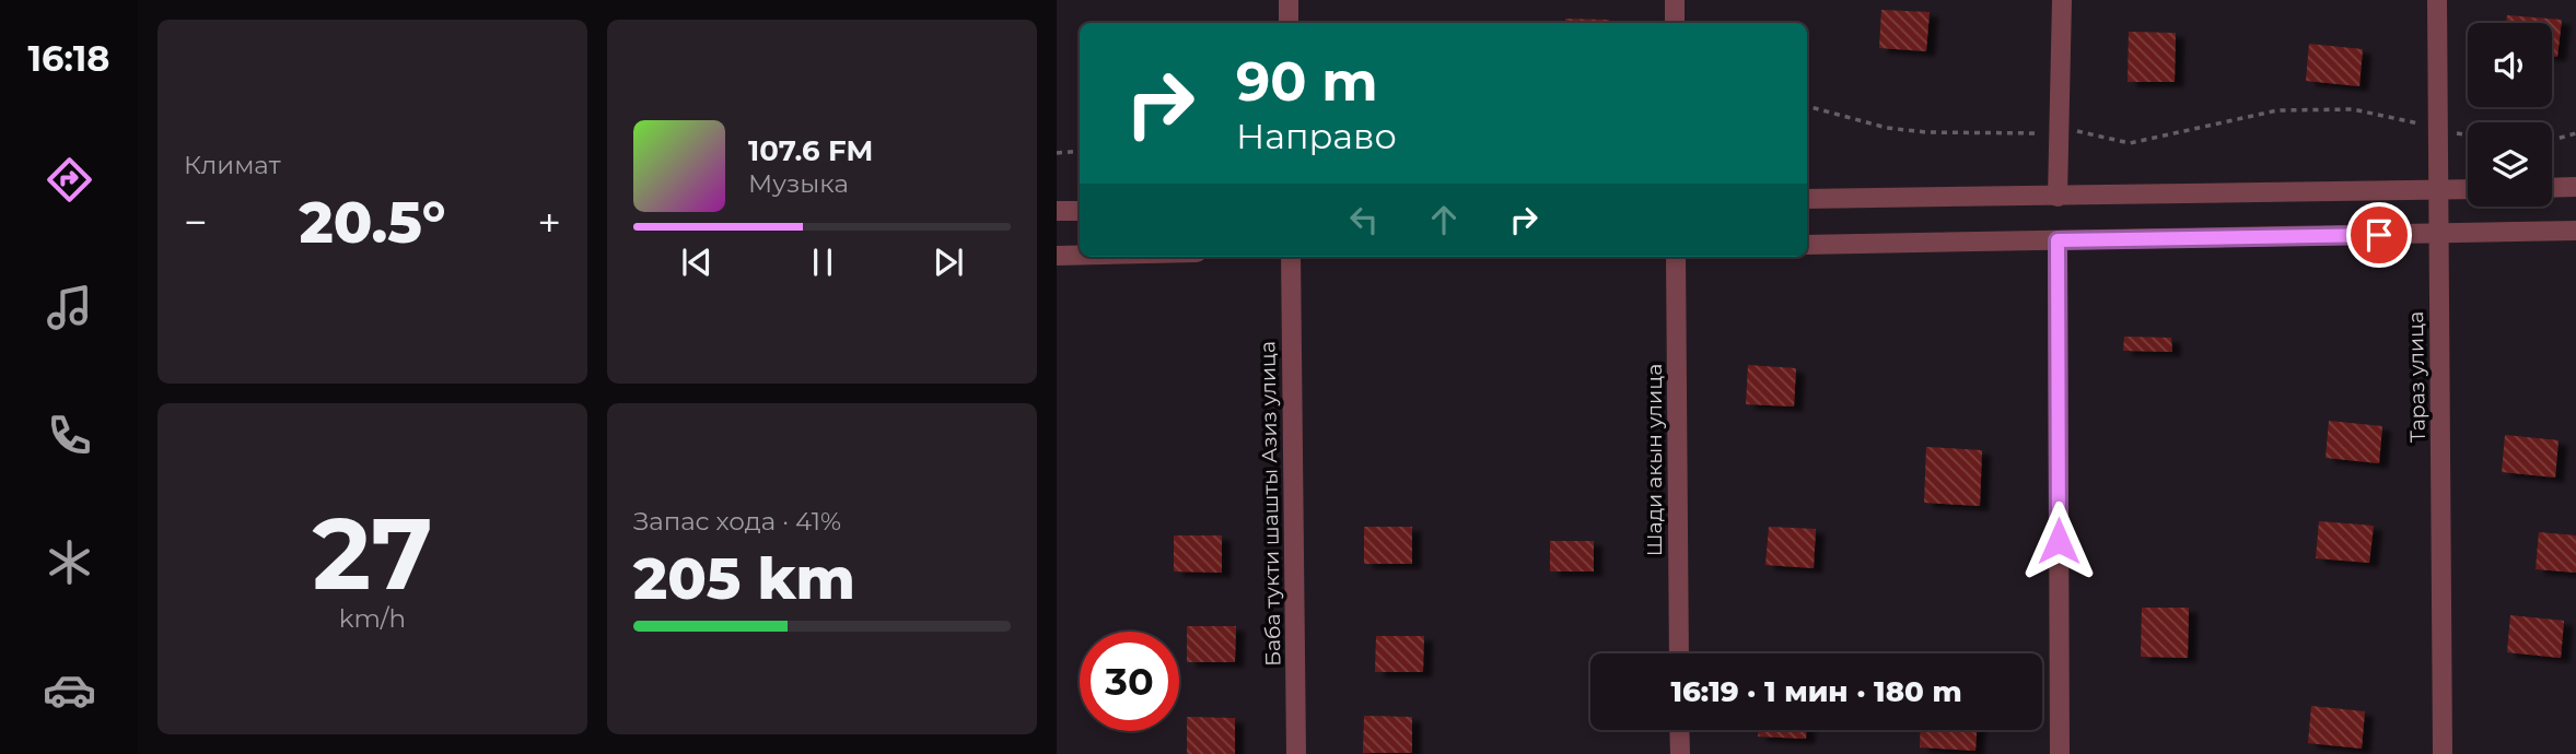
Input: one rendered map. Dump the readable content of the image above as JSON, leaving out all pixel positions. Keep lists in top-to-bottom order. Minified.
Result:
{"streets":{"street":["Тараз улица","Шади акын улица","Баба тукти шашты Азиз улица"]},"page":{"tabs":"16:18","tile":["Климат",["27","km/h"],["Запас хода · 41%","205 km"]],"turn":["90 m","Направо"],"song":["107.6 FM","Музыка"],"heat":["−","20.5°","+"],"limit":"30","trip":"16:19 · 1 мин · 180 m"}}
